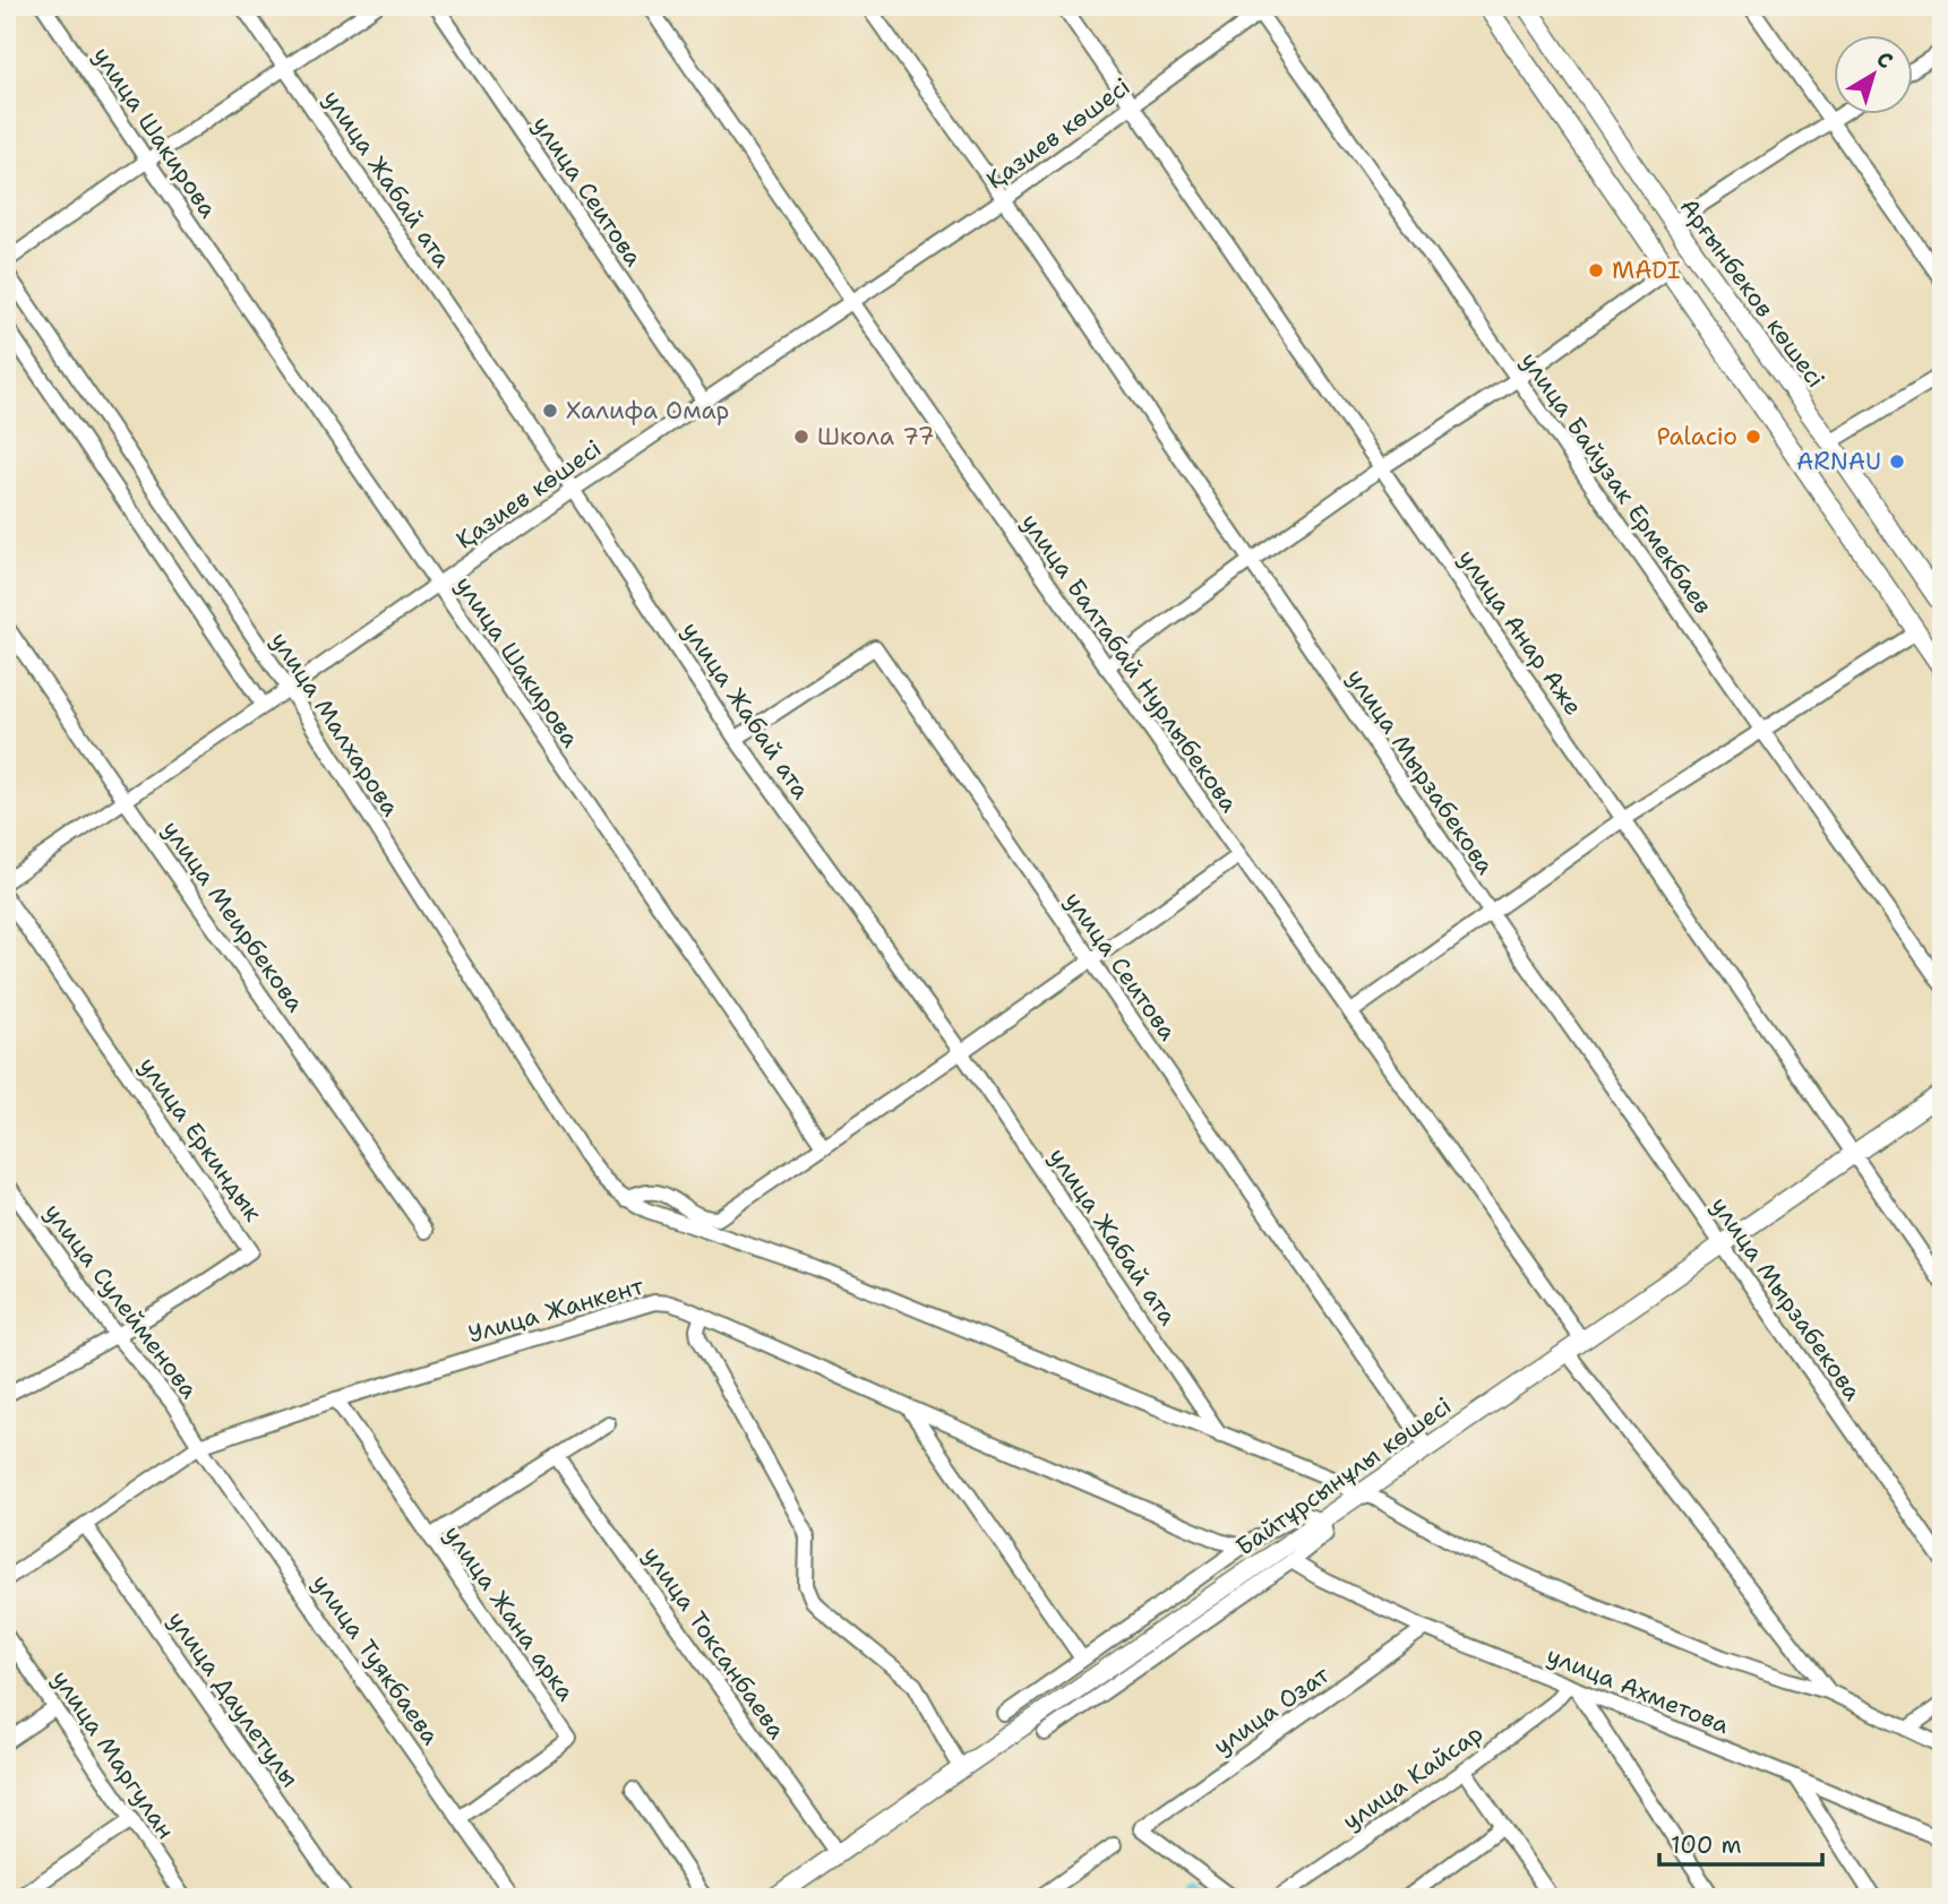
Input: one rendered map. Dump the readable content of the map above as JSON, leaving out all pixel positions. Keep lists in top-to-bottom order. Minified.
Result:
{"streets":{"main road":["Арғынбеков көшесі","Байтұрсынұлы көшесі"],"street":["улица Шакирова","Қазиев көшесі","улица Жабай ата","улица Сеитова","улица Байузак Ермекбаев","улица Анар Аже","улица Балтабай Нурлыбекова","улица Малхарова","улица Мырзабекова","улица Меирбекова","улица Еркиндык","улица Сулейменова","Улица Жанкент","улица Жана арка","улица Токсанбаева","улица Туякбаева","улица Ахметова","улица Даулетулы","улица Озат","улица Маргулан","улица Кайсар"]},"crossings":[["улица Шакирова","Қазиев көшесі"],["Қазиев көшесі","улица Жабай ата"],["Қазиев көшесі","улица Сеитова"],["Қазиев көшесі","улица Байузак Ермекбаев"],["Қазиев көшесі","улица Анар Аже"],["Қазиев көшесі","улица Балтабай Нурлыбекова"],["Қазиев көшесі","улица Малхарова"],["Қазиев көшесі","улица Мырзабекова"],["Қазиев көшесі","улица Меирбекова"],["улица Жабай ата","улица Сеитова"],["улица Жабай ата","улица Малхарова"],["улица Сеитова","Байтұрсынұлы көшесі"],["улица Анар Аже","Байтұрсынұлы көшесі"],["улица Балтабай Нурлыбекова","Байтұрсынұлы көшесі"],["улица Малхарова","Байтұрсынұлы көшесі"],["улица Мырзабекова","Байтұрсынұлы көшесі"],["улица Еркиндык","улица Сулейменова"],["улица Сулейменова","Улица Жанкент"],["улица Сулейменова","улица Туякбаева"],["Улица Жанкент","улица Жана арка"],["Улица Жанкент","улица Туякбаева"],["Улица Жанкент","улица Даулетулы"],["Байтұрсынұлы көшесі","улица Токсанбаева"],["улица Жана арка","улица Туякбаева"],["улица Ахметова","улица Озат"],["улица Ахметова","улица Кайсар"]],"places":["MADI","Халифа Омар","Школа 77","Palacio","ARNAU"],"scale_bar":"100 m","north":"top right"}
